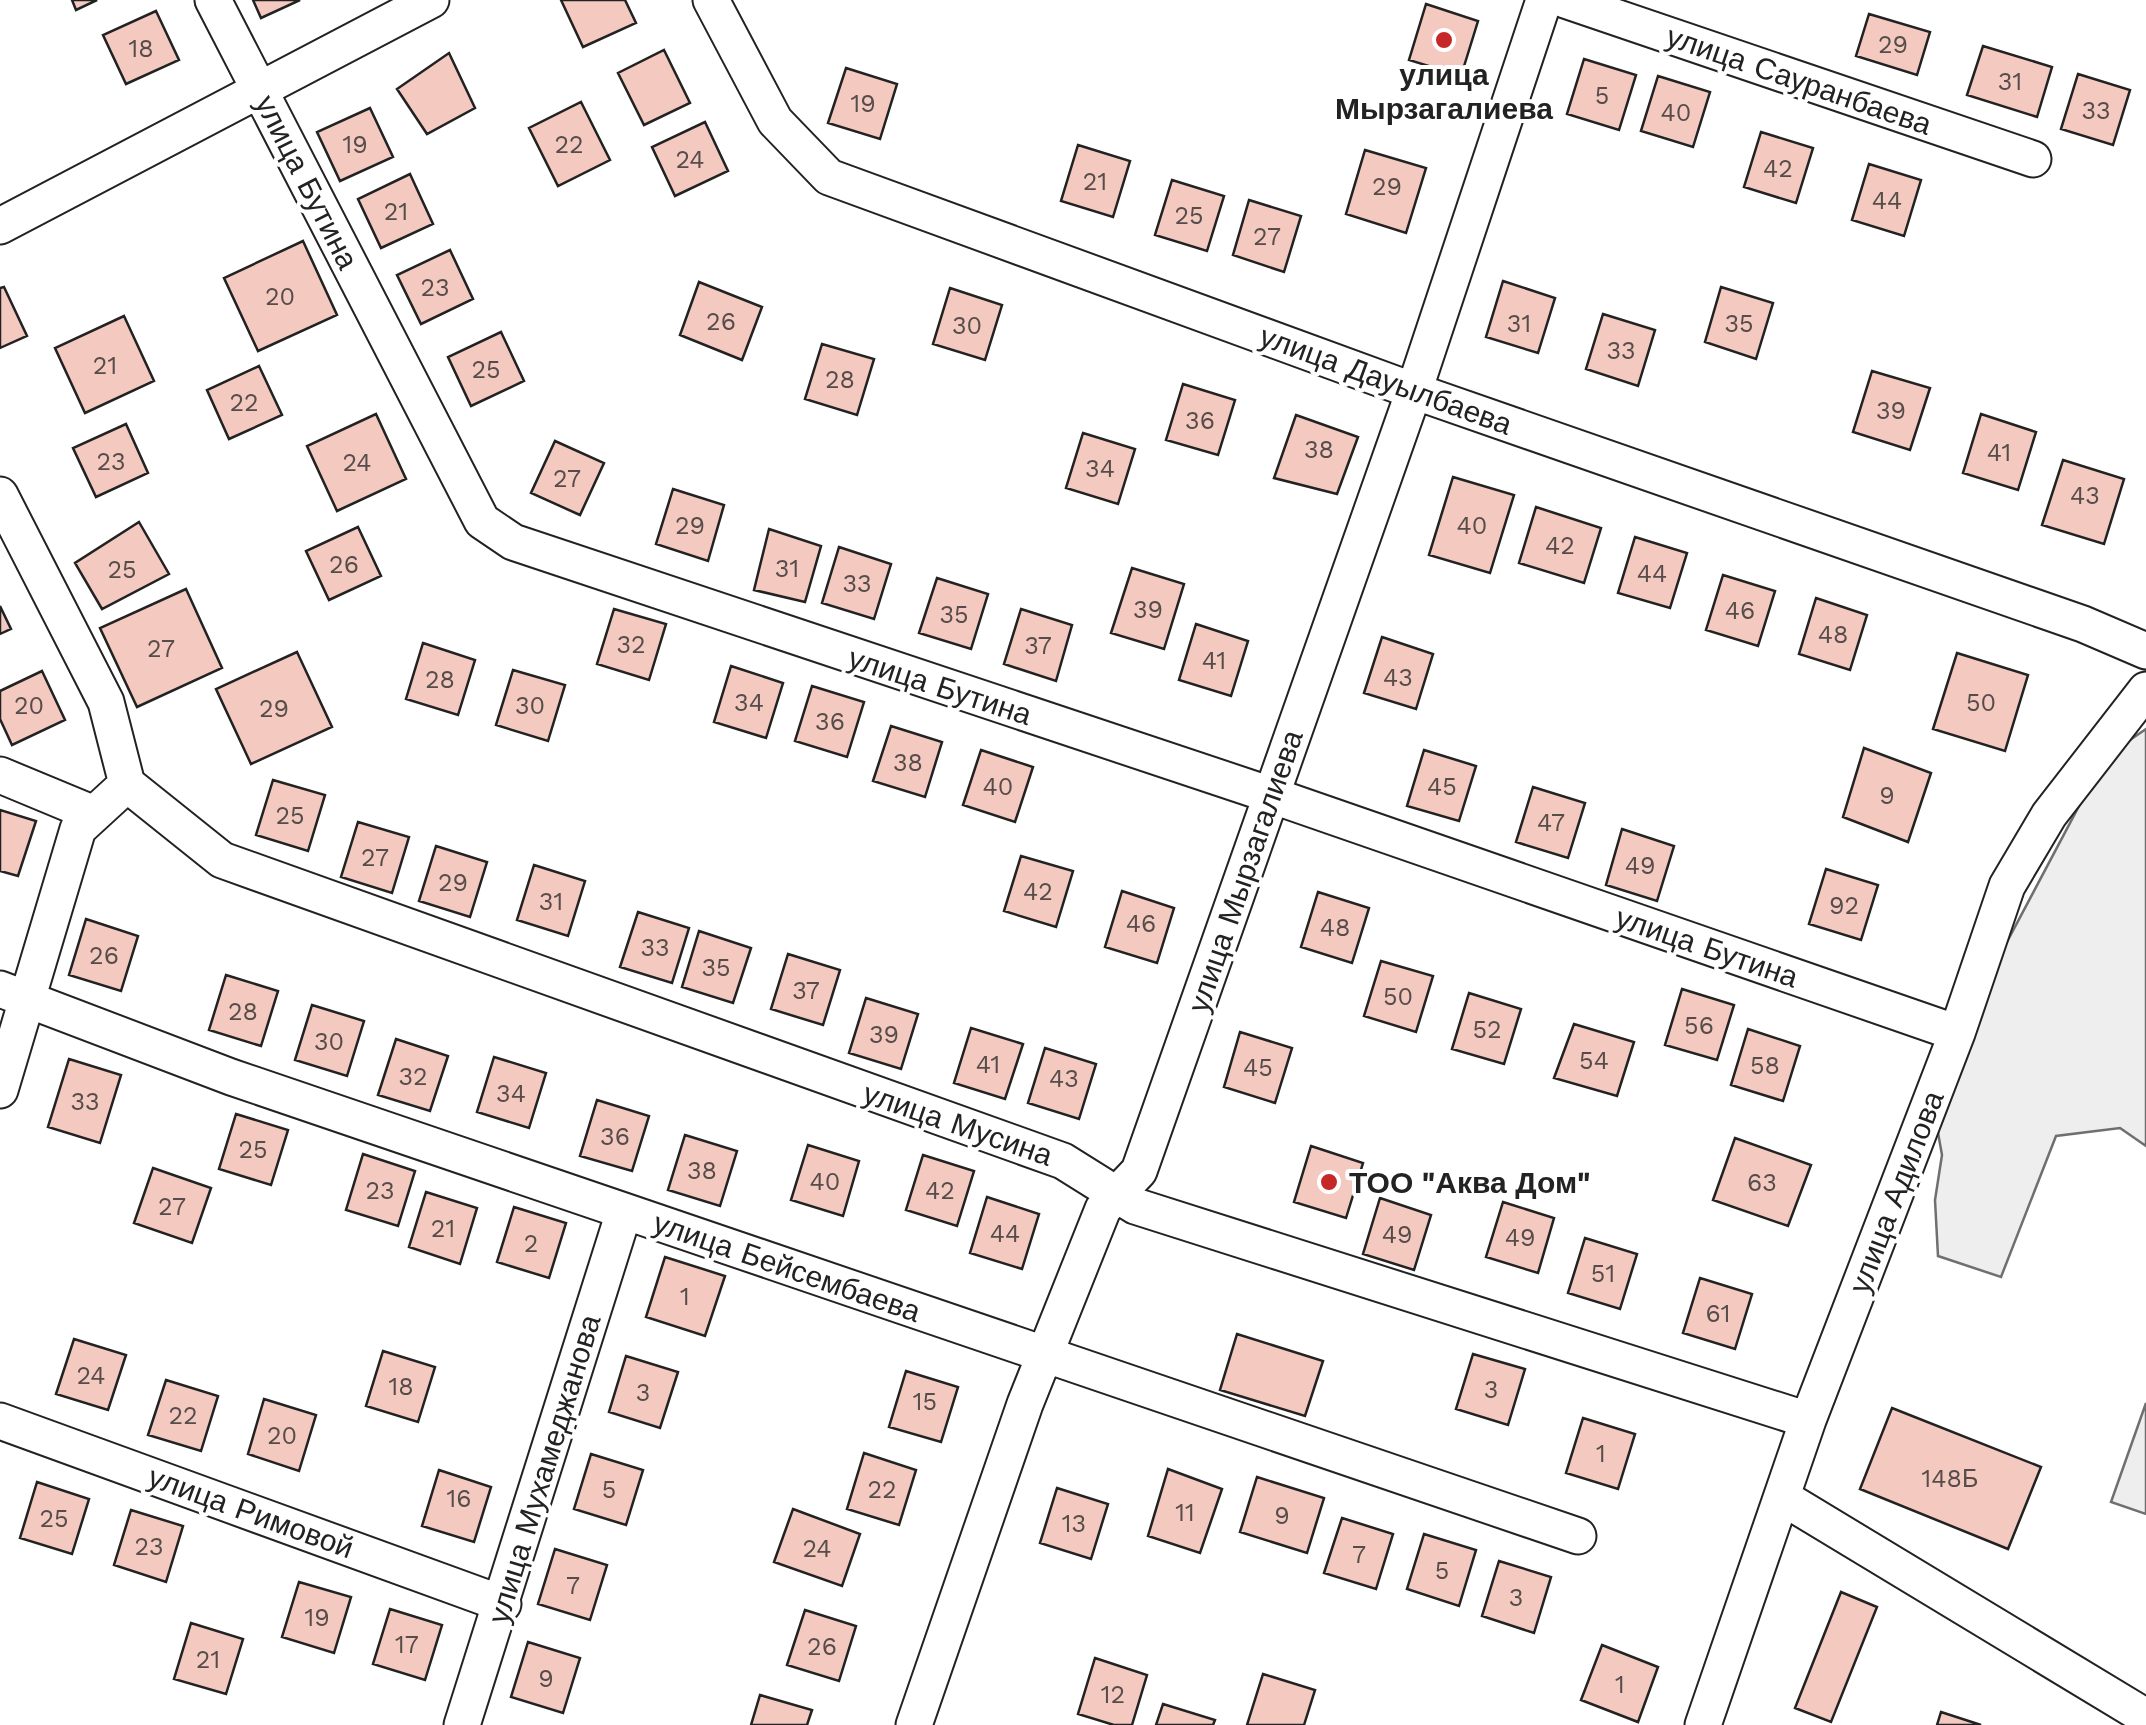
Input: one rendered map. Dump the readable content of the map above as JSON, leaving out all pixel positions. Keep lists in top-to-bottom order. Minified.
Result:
{"streets":{"street":["улица Сауранбаева","улица Бутина","улица Дауылбаева","улица Мырзагалиева","улица Мусина","улица Адилова","улица Бейсембаева","улица Мухамеджанова","улица Римовой"]},"crossings":[["улица Бутина","улица Мырзагалиева"],["улица Бутина","улица Адилова"],["улица Дауылбаева","улица Мырзагалиева"],["улица Мырзагалиева","улица Мусина"],["улица Мырзагалиева","улица Бейсембаева"],["улица Мусина","улица Адилова"],["улица Бейсембаева","улица Мухамеджанова"],["улица Мухамеджанова","улица Римовой"]],"places":["улица Мырзагалиева","ТОО \"Аква Дом\""],"house_numbers":["29","18","31","5","19","33","40","19","22","24","42","21","29","44","21","25","27","23","20","26","31","35","30","33","21","25","28","22","39","36","38","41","23","24","34","27","43","29","40","42","26","31","25","44","33","39","46","35","48","32","37","27","41","43","28","34","50","20","30","29","36","38","40","45","9","25","47","27","49","29","42","31","92","46","48","33","26","35","37","50","28","56","52","39","30","54","41","58","45","32","43","34","33","36","25","38","40","63","23","42","27","21","44","49","49","2","51","1","61","24","18","3","3","15","22","20","1","148Б","5","22","16","11","9","25","13","23","24","7","5","7","3","19","17","26","21","9","1","12"]}
